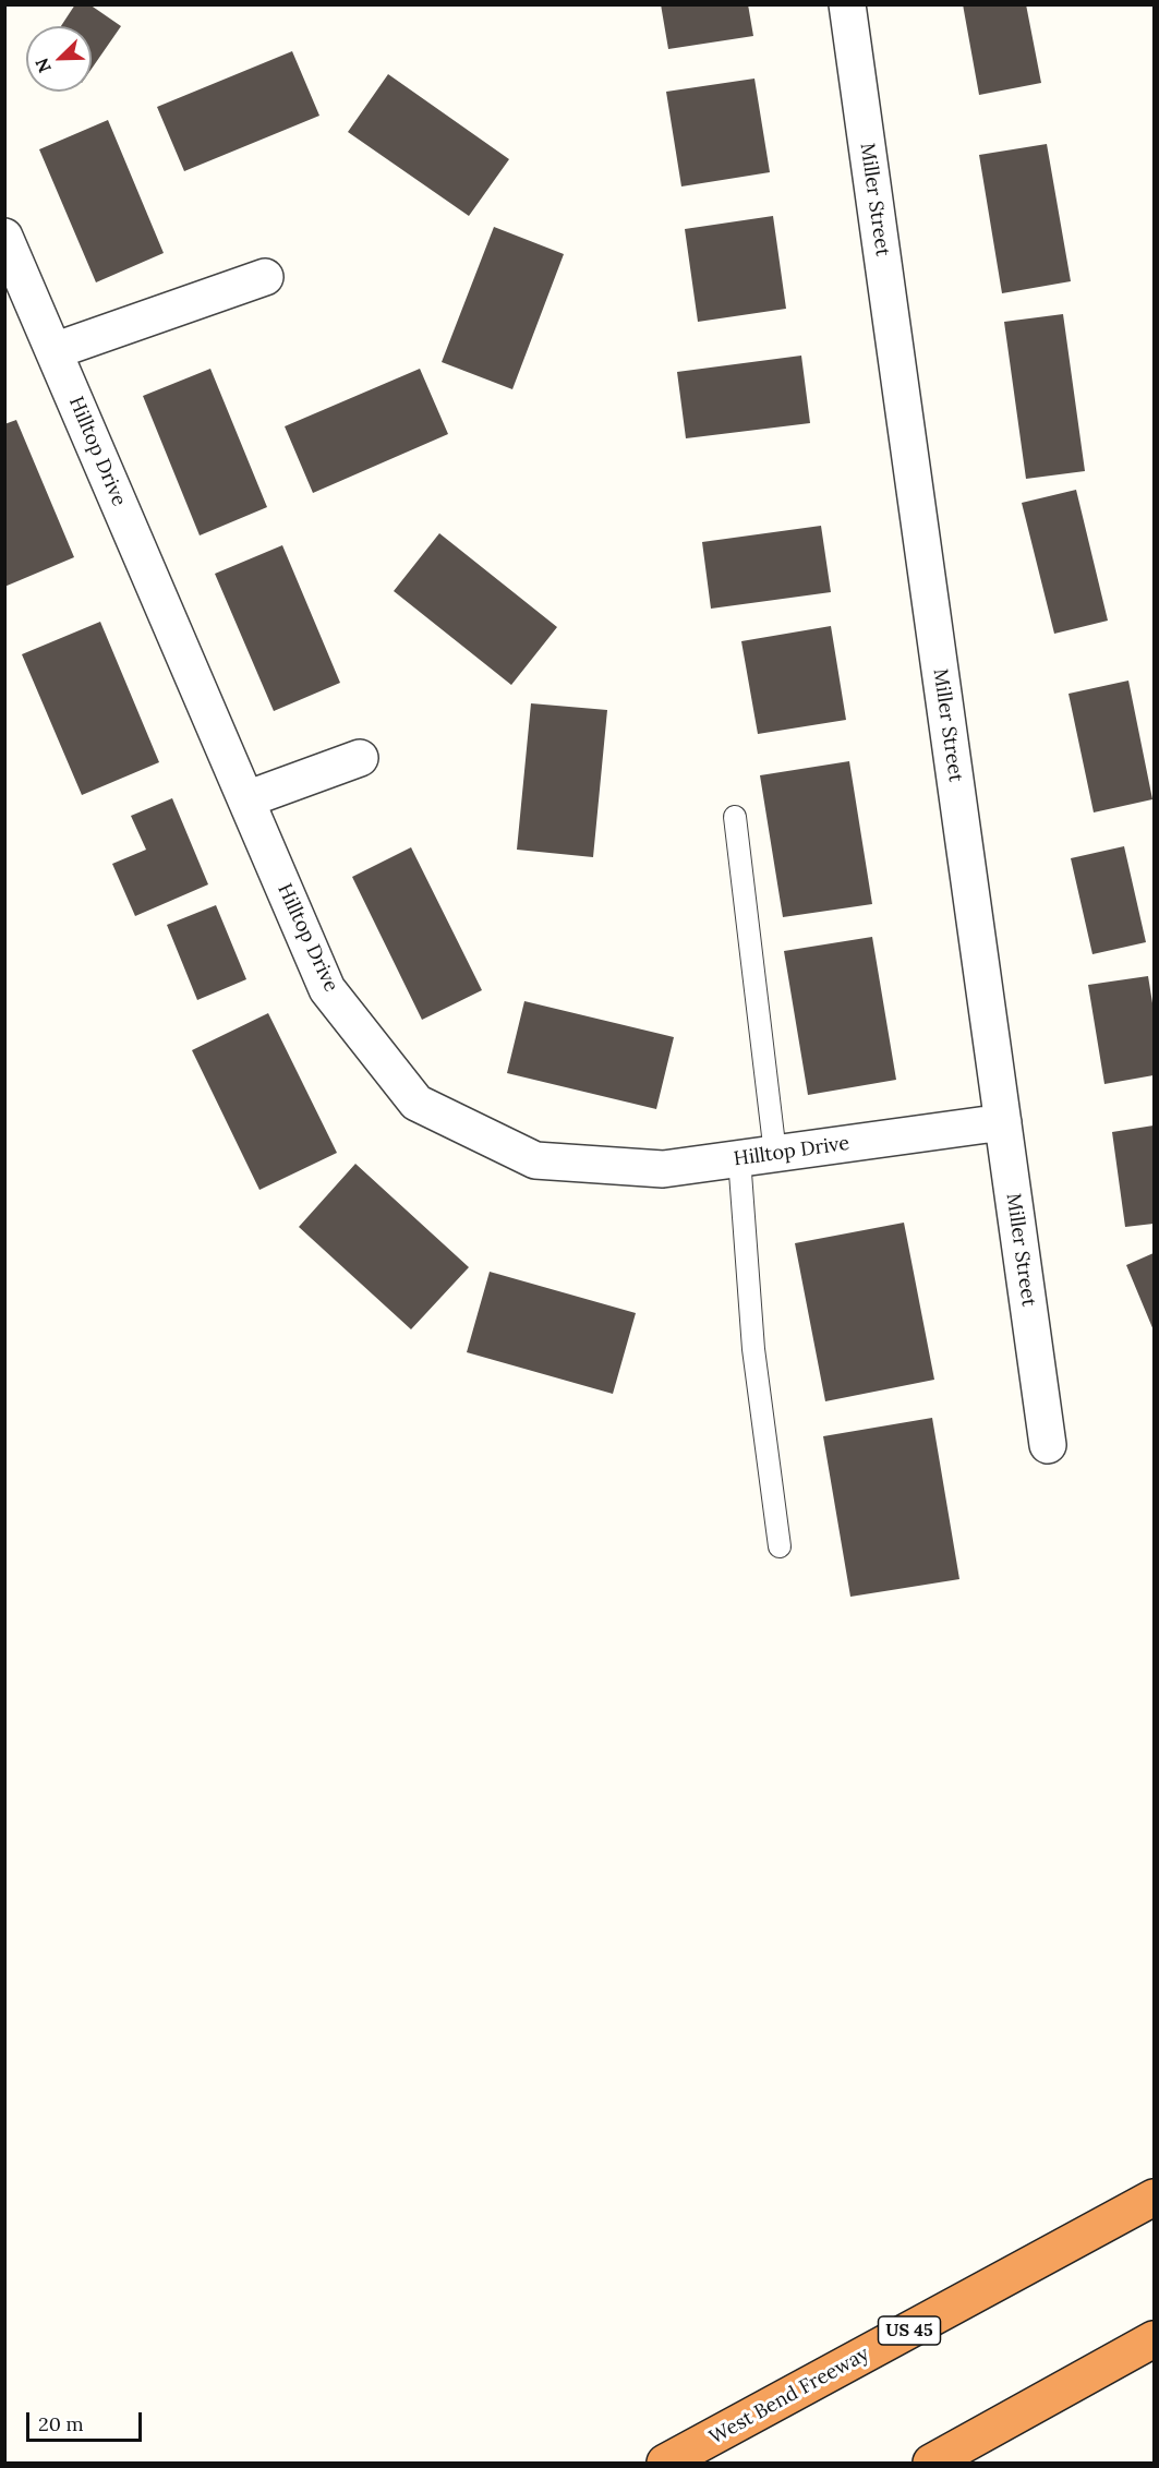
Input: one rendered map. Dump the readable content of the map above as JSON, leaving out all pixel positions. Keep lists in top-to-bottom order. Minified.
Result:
{"streets":{"highway":["US 45","West Bend Freeway"],"street":["Miller Street","Hilltop Drive"]},"crossings":[["Miller Street","Hilltop Drive"]],"scale_bar":"20 m","north":"bottom left"}
